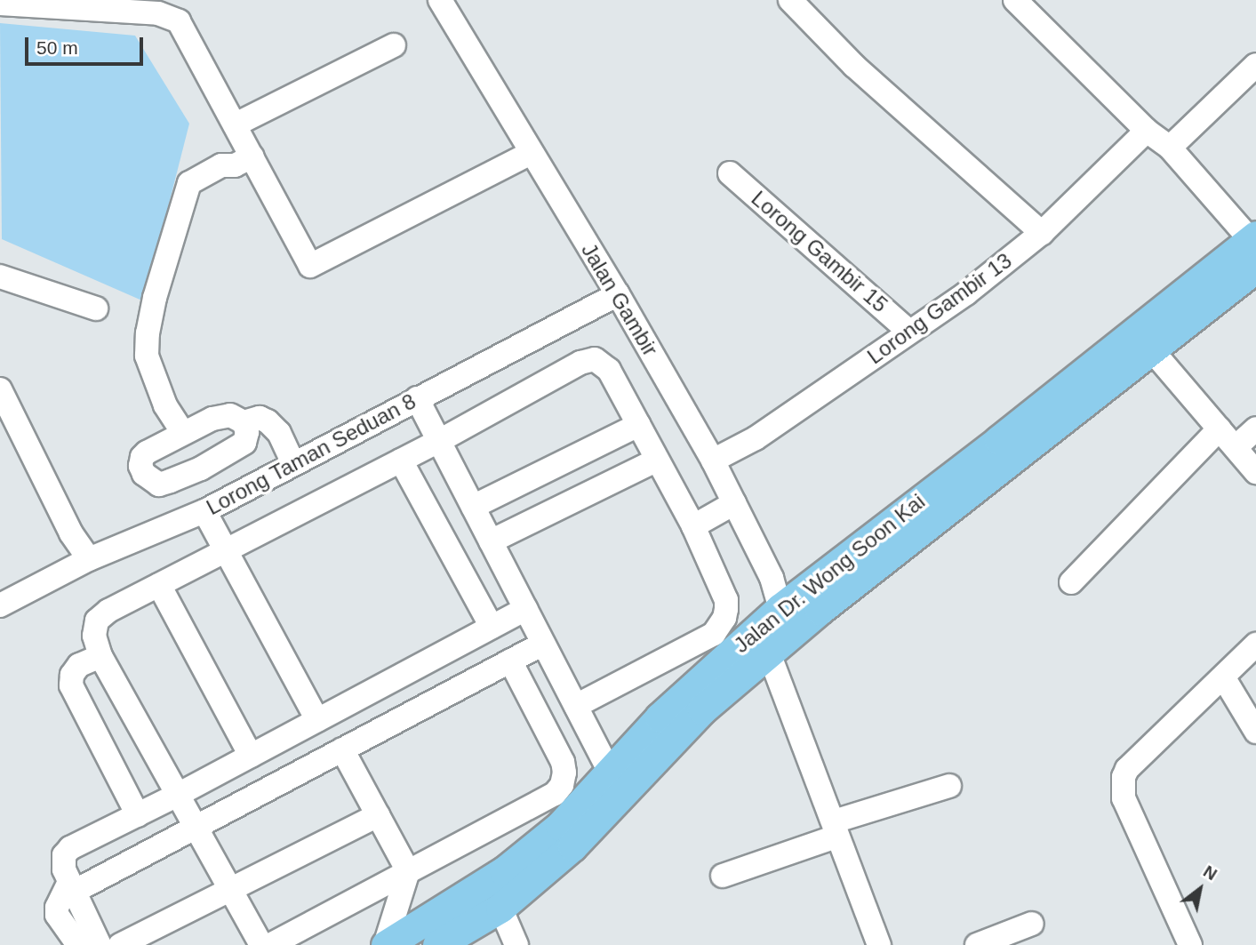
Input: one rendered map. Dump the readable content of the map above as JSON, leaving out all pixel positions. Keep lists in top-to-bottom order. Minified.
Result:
{"streets":{"main road":["Jalan Dr. Wong Soon Kai"],"street":["Lorong Gambir 15","Jalan Gambir","Lorong Gambir 13","Lorong Taman Seduan 8"]},"crossings":[["Lorong Gambir 15","Lorong Gambir 13"],["Jalan Gambir","Lorong Gambir 13"],["Jalan Gambir","Lorong Taman Seduan 8"],["Jalan Gambir","Jalan Dr. Wong Soon Kai"]],"scale_bar":"50 m","north":"top right"}
